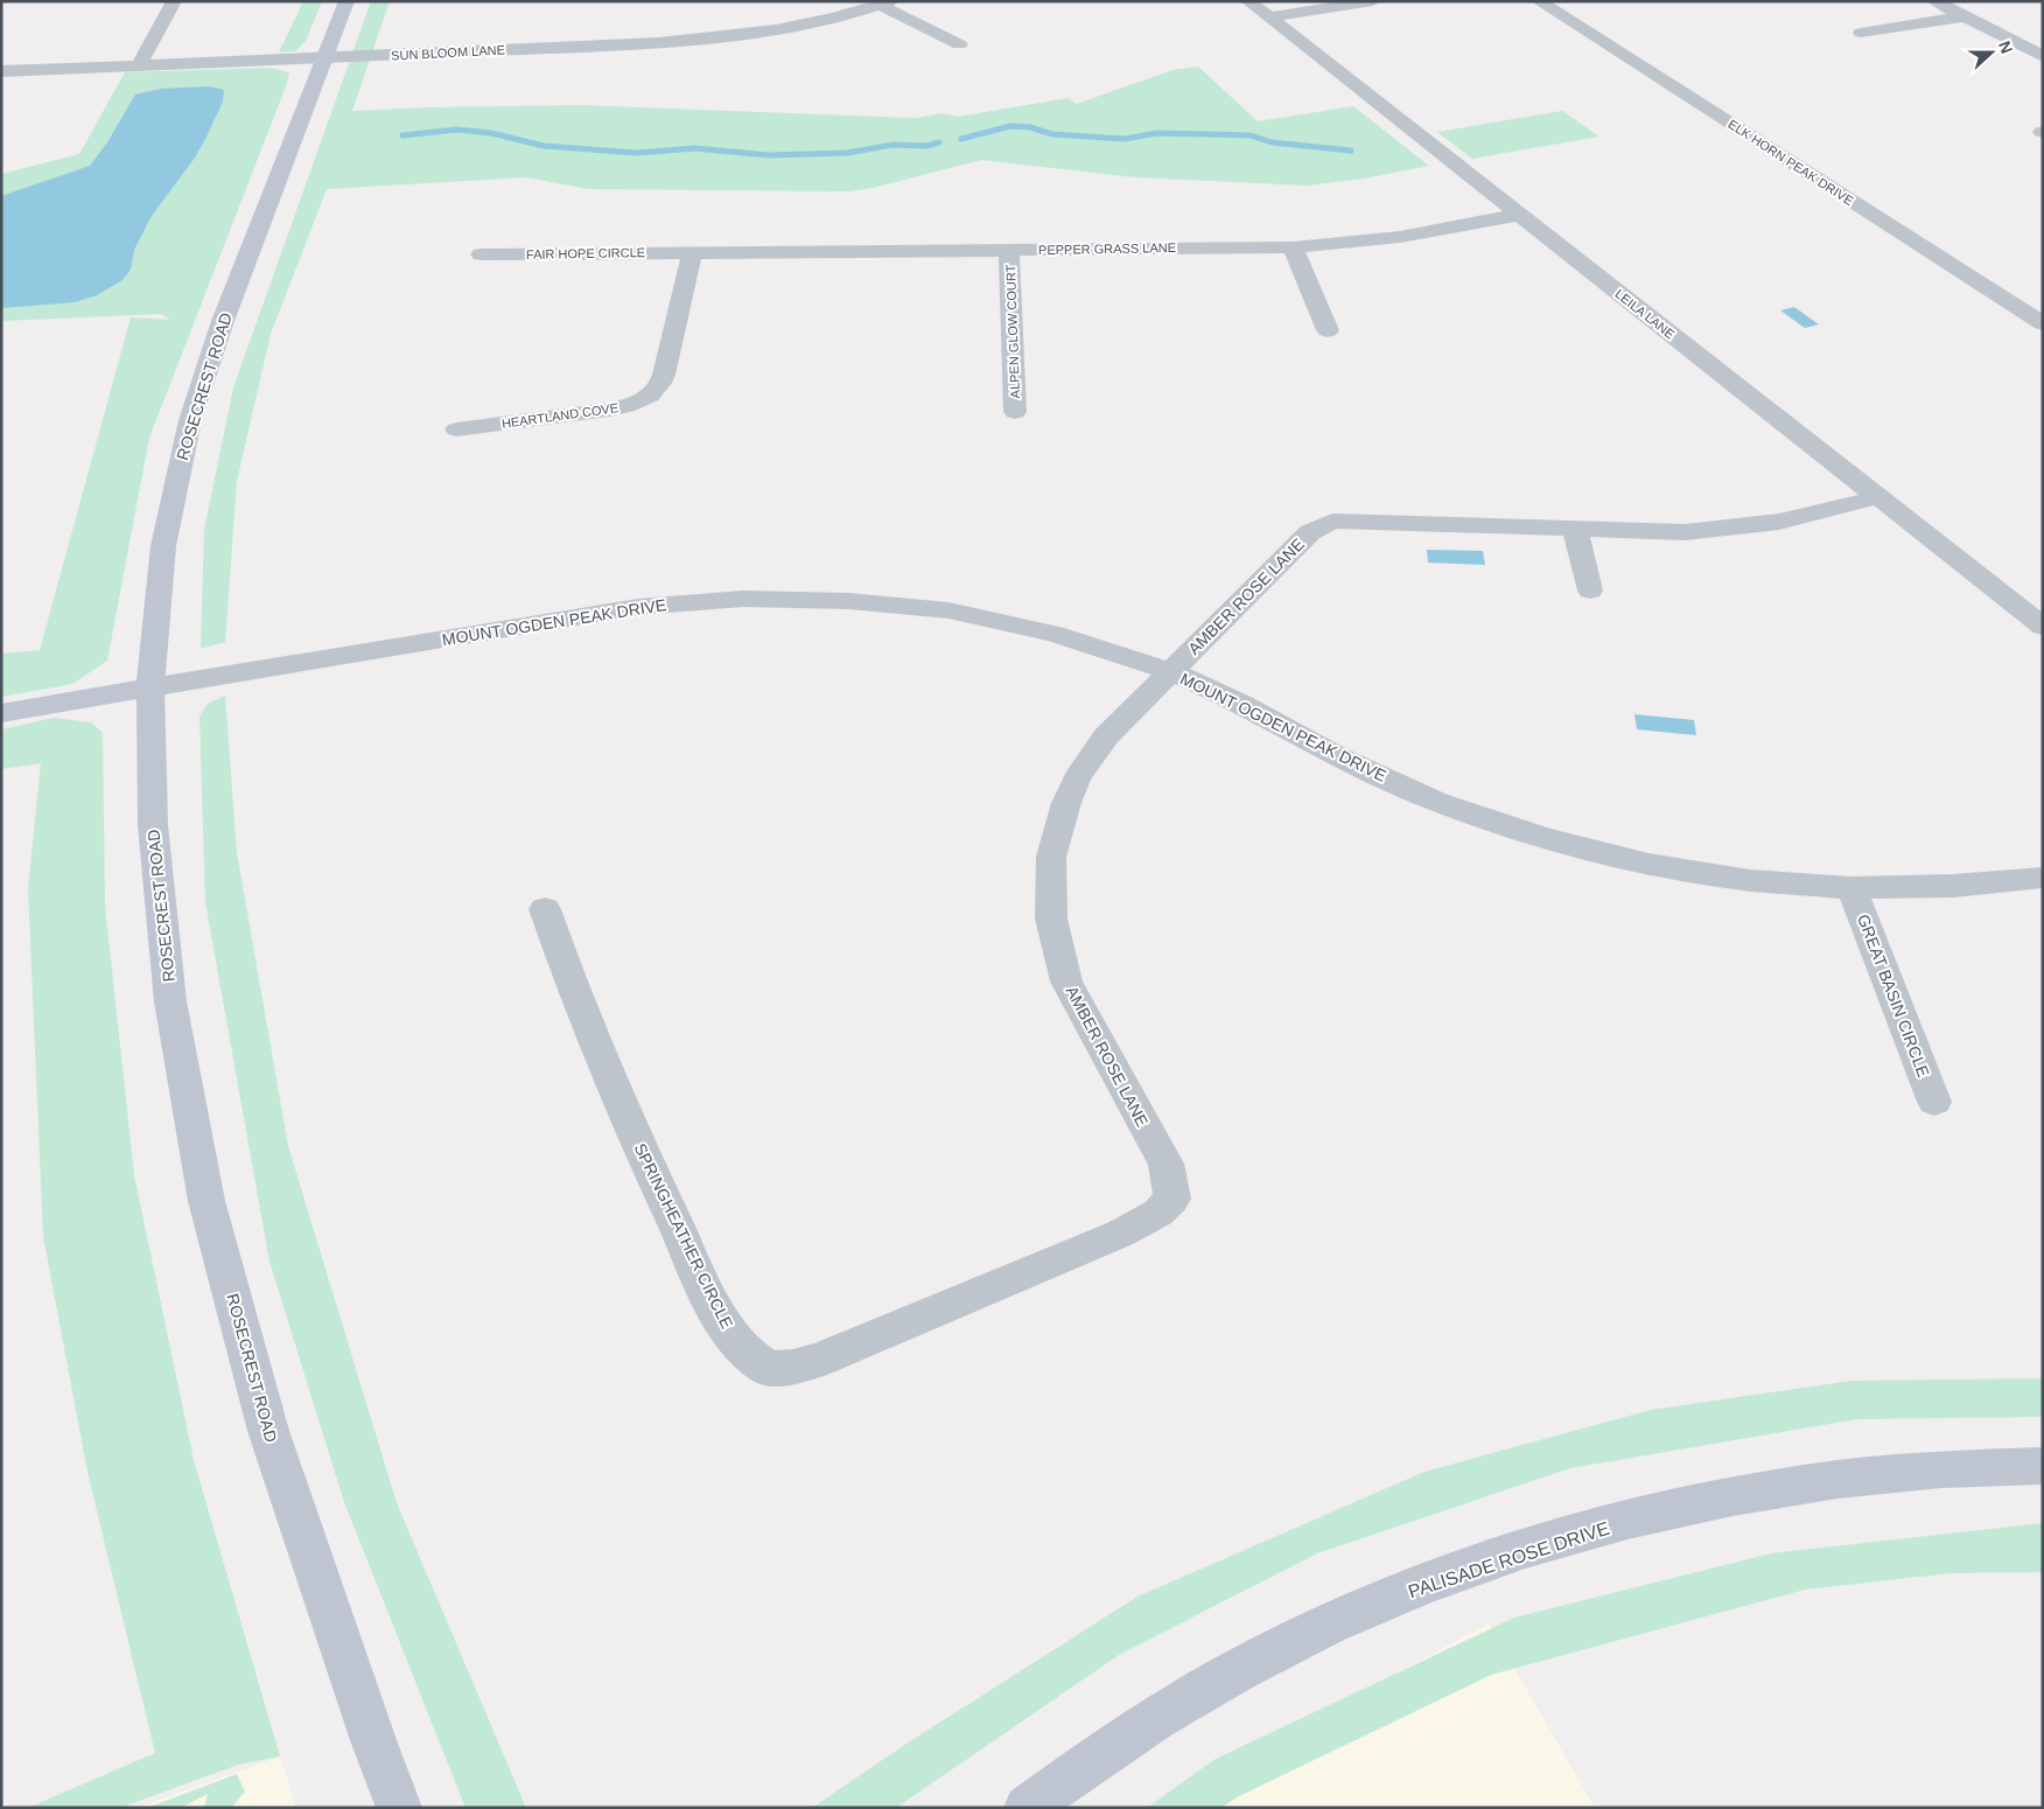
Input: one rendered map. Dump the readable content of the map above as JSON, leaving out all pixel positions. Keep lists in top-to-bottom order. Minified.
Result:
{"streets":{"main road":["ROSECREST ROAD","MOUNT OGDEN PEAK DRIVE","PALISADE ROSE DRIVE"],"street":["SUN BLOOM LANE","ELK HORN PEAK DRIVE","PEPPER GRASS LANE","FAIR HOPE CIRCLE","LEILA LANE","ALPEN GLOW COURT","HEARTLAND COVE","AMBER ROSE LANE","GREAT BASIN CIRCLE","SPRINGHEATHER CIRCLE"]},"crossings":[["SUN BLOOM LANE","ROSECREST ROAD"],["PEPPER GRASS LANE","FAIR HOPE CIRCLE"],["PEPPER GRASS LANE","LEILA LANE"],["PEPPER GRASS LANE","ALPEN GLOW COURT"],["PEPPER GRASS LANE","HEARTLAND COVE"],["FAIR HOPE CIRCLE","HEARTLAND COVE"],["LEILA LANE","AMBER ROSE LANE"],["ROSECREST ROAD","MOUNT OGDEN PEAK DRIVE"],["AMBER ROSE LANE","MOUNT OGDEN PEAK DRIVE"],["AMBER ROSE LANE","SPRINGHEATHER CIRCLE"],["MOUNT OGDEN PEAK DRIVE","GREAT BASIN CIRCLE"]],"north":"right"}
